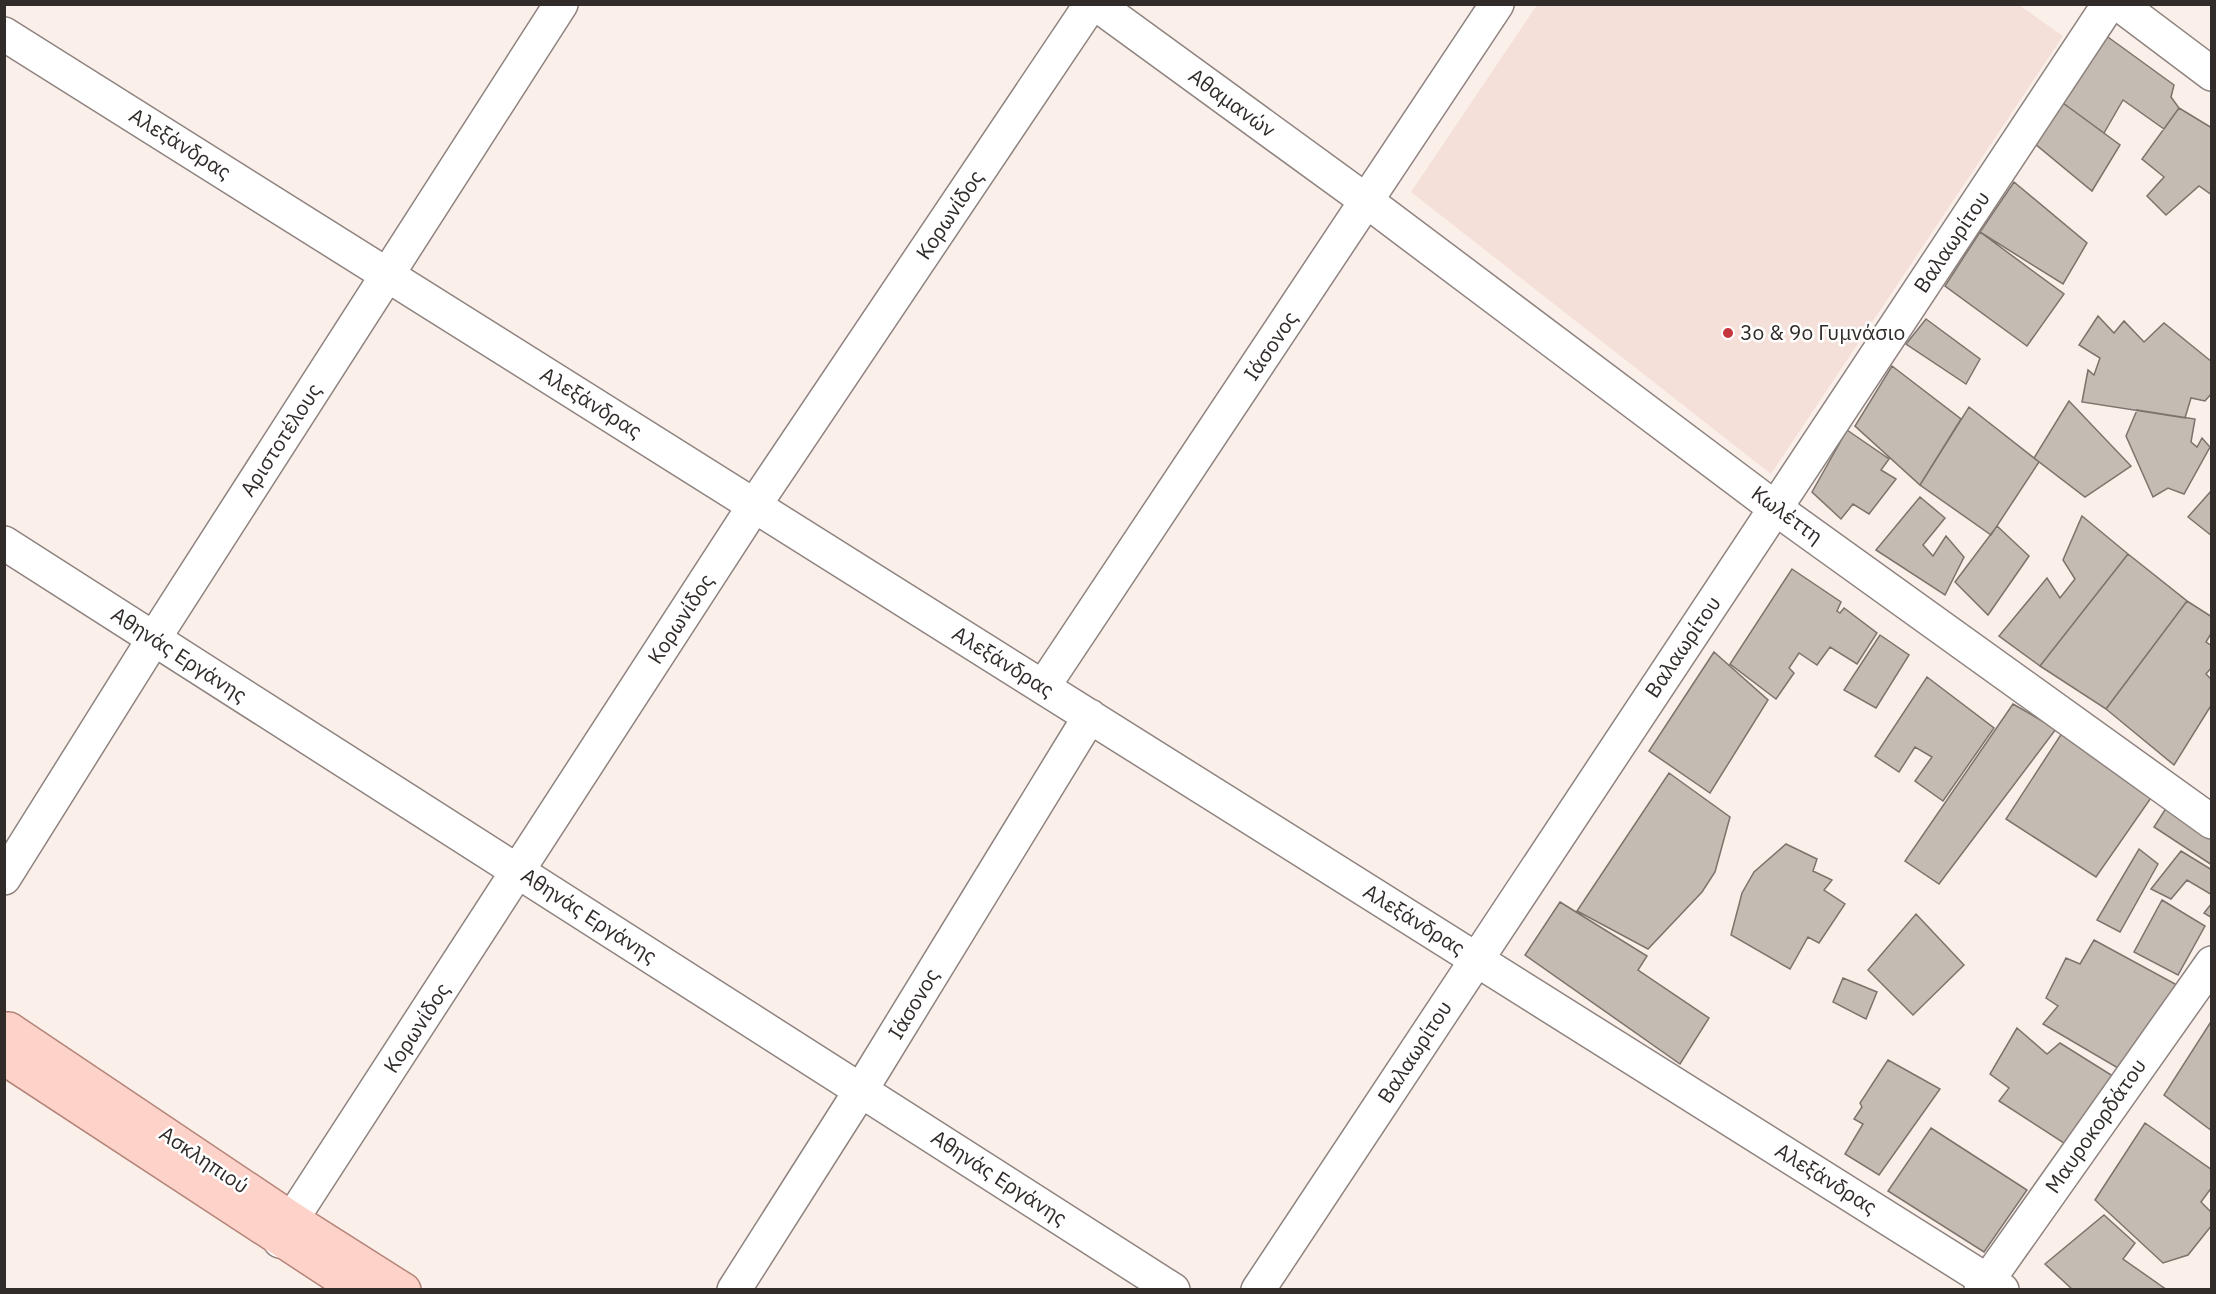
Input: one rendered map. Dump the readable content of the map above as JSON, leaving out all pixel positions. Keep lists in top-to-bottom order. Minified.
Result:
{"streets":{"main road":["Ασκληπιού"],"street":["Αθαμανών","Αλεξάνδρας","Κορωνίδος","Βαλαωρίτου","Ιάσονος","Αριστοτέλους","Κωλέττη","Αθηνάς Εργάνης","Μαυροκορδάτου"]},"crossings":[["Αθαμανών","Ιάσονος"],["Αθαμανών","Κωλέττη"],["Αλεξάνδρας","Κορωνίδος"],["Αλεξάνδρας","Βαλαωρίτου"],["Αλεξάνδρας","Ιάσονος"],["Αλεξάνδρας","Αριστοτέλους"],["Αλεξάνδρας","Μαυροκορδάτου"],["Κορωνίδος","Αθηνάς Εργάνης"],["Κορωνίδος","Ασκληπιού"],["Βαλαωρίτου","Κωλέττη"],["Ιάσονος","Κωλέττη"],["Ιάσονος","Αθηνάς Εργάνης"],["Αριστοτέλους","Αθηνάς Εργάνης"]],"places":["3ο & 9ο Γυμνάσιο"]}
